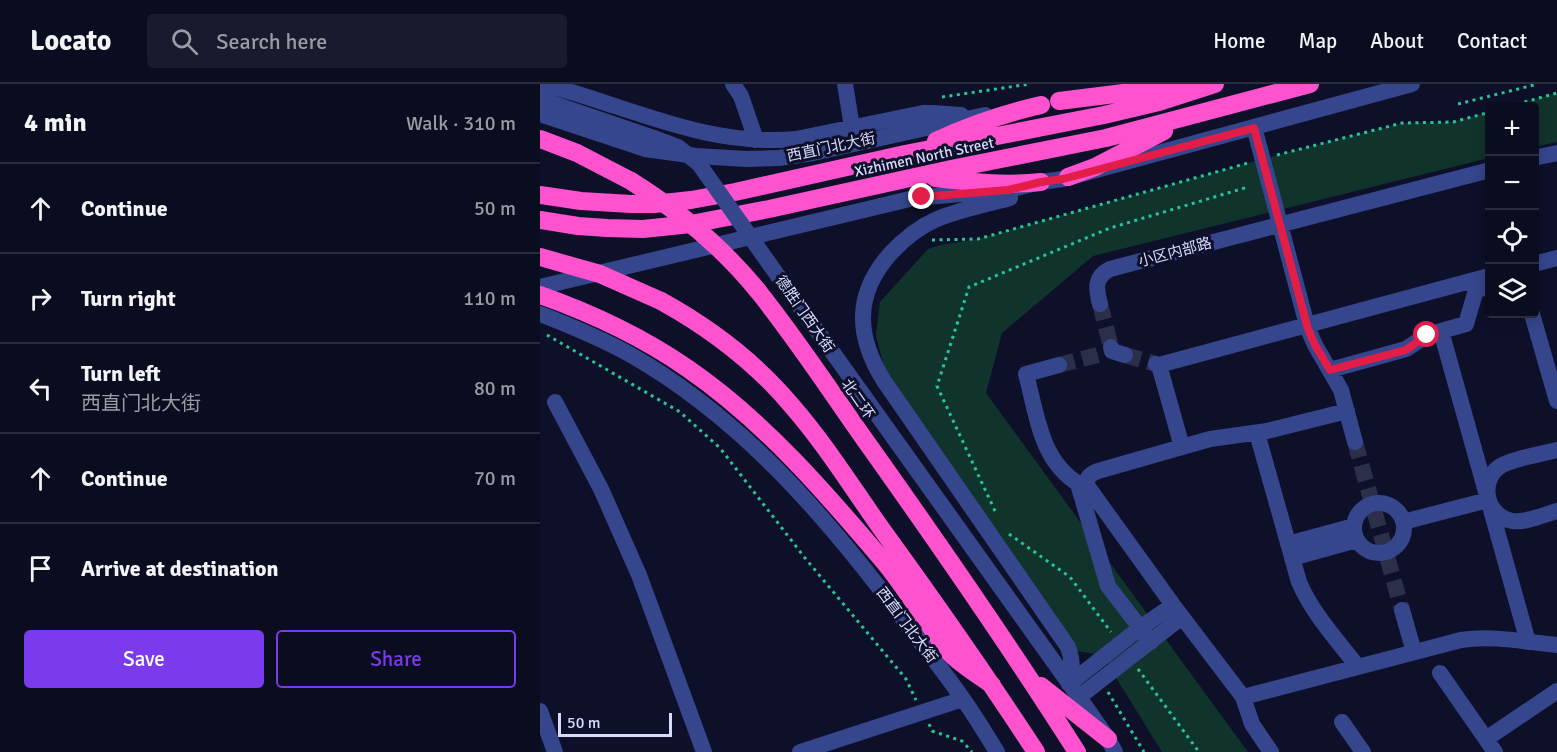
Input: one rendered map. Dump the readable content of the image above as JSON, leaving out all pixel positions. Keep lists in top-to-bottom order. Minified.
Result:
{"streets":{"highway":["Xizhimen North Street","北二环"],"street":["西直门北大街","小区内部路","德胜门西大街"]},"scale_bar":"50 m","page":{"header":"Locato","search":"Search here","nav":["Home","Map","About","Contact"],"heading":["4 min","Walk · 310 m"],"map_buttons":["+","−"],"list":[["Continue","50 m"],["Turn right","110 m"],["Turn left","西直门北大街","80 m"],["Continue","70 m"],"Arrive at destination"],"buttons":["Save","Share"],"scale":"50 m"}}
